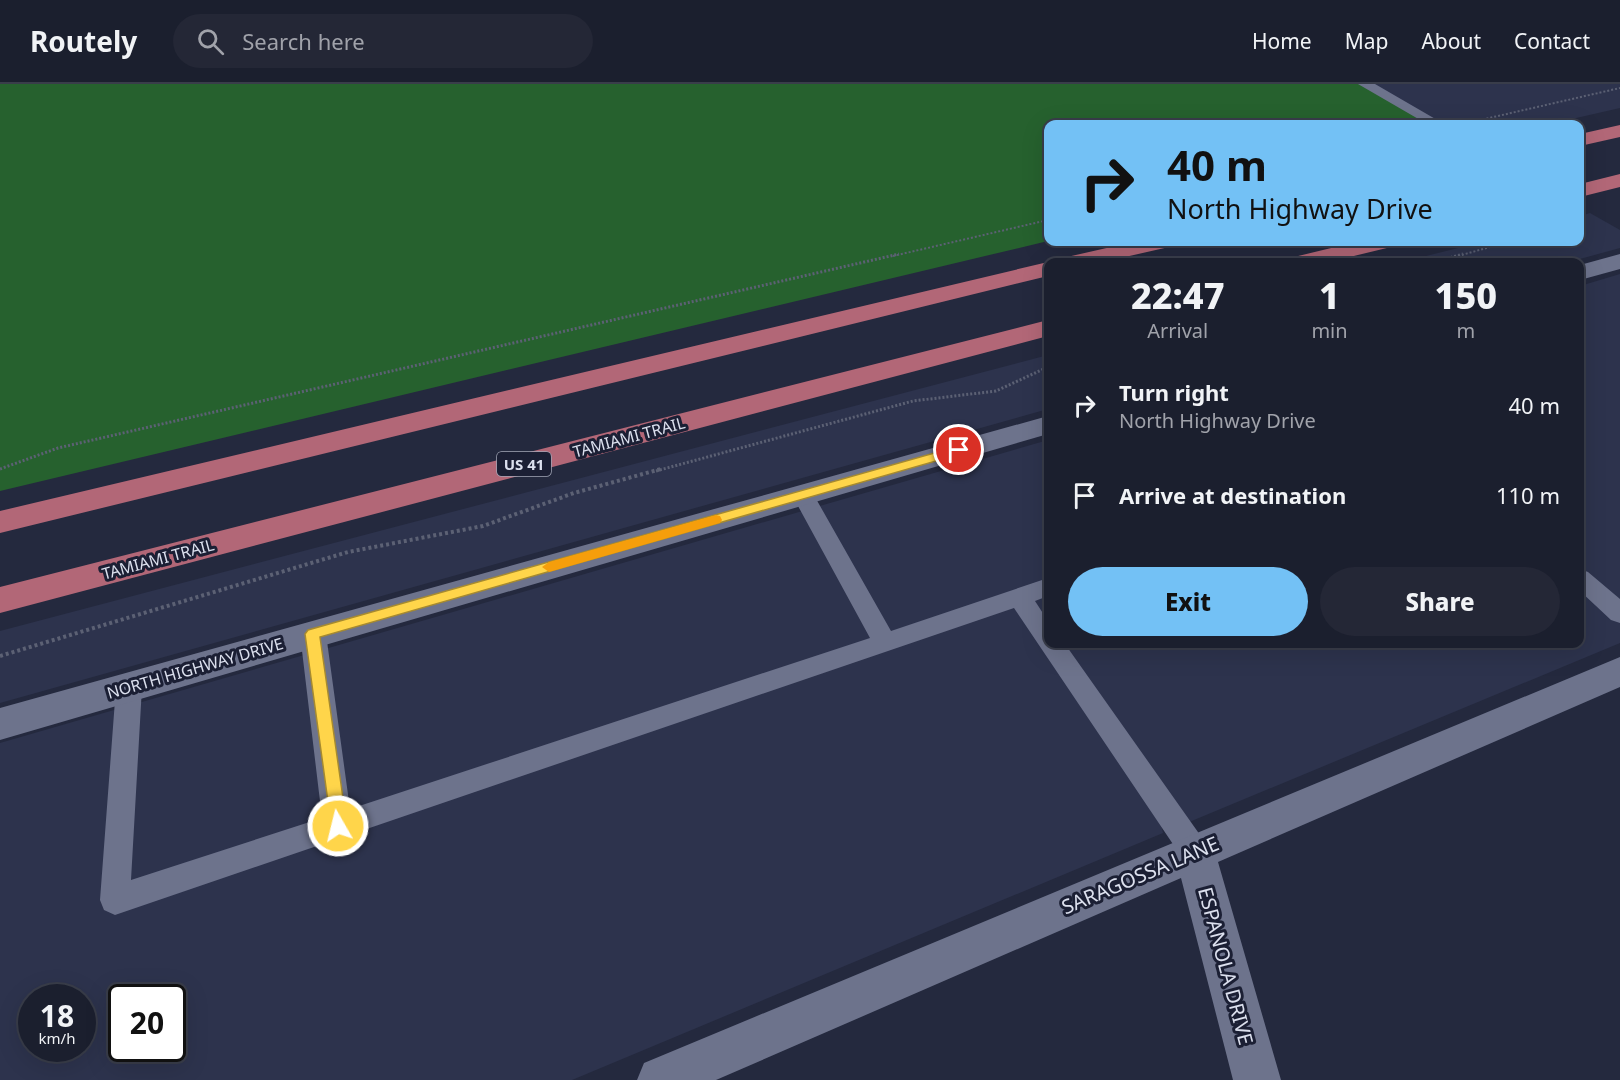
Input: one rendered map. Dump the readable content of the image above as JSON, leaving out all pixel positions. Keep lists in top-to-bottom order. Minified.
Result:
{"streets":{"main road":["TAMIAMI TRAIL","US 41"],"street":["NORTH HIGHWAY DRIVE","SARAGOSSA LANE","ESPANOLA DRIVE"]},"crossings":[["SARAGOSSA LANE","ESPANOLA DRIVE"]],"page":{"header":"Routely","search":"Search here","nav":["Home","Map","About","Contact"],"turn":["40 m","North Highway Drive"],"eta":["22:47","Arrival","1","min","150","m"],"list":[{"name":"Turn right","note":"North Highway Drive","value":"40 m"},{"name":"Arrive at destination","value":"110 m"}],"buttons":["Exit","Share"],"speed":"18 km/h","limit":"20"}}
